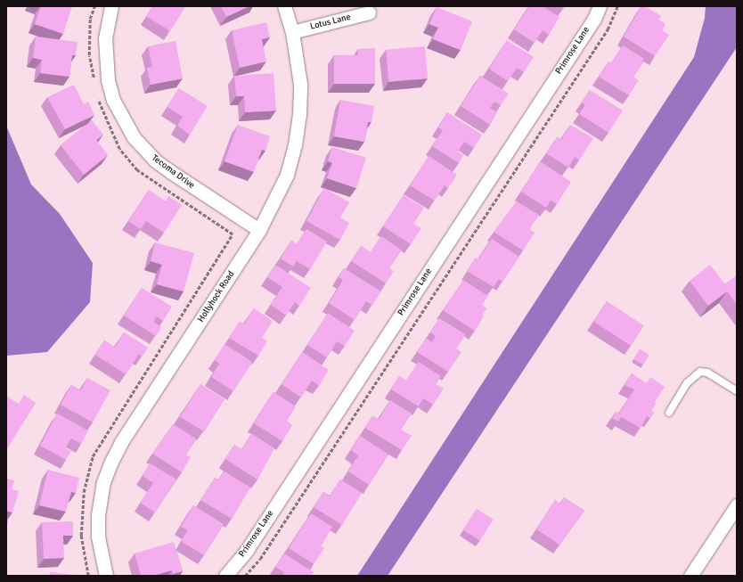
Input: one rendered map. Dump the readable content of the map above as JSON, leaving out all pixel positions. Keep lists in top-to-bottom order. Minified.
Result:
{"streets":{"street":["Lotus Lane","Primrose Lane","Tecoma Drive","Hollyhock Road"]},"crossings":[["Lotus Lane","Hollyhock Road"],["Tecoma Drive","Hollyhock Road"]]}
